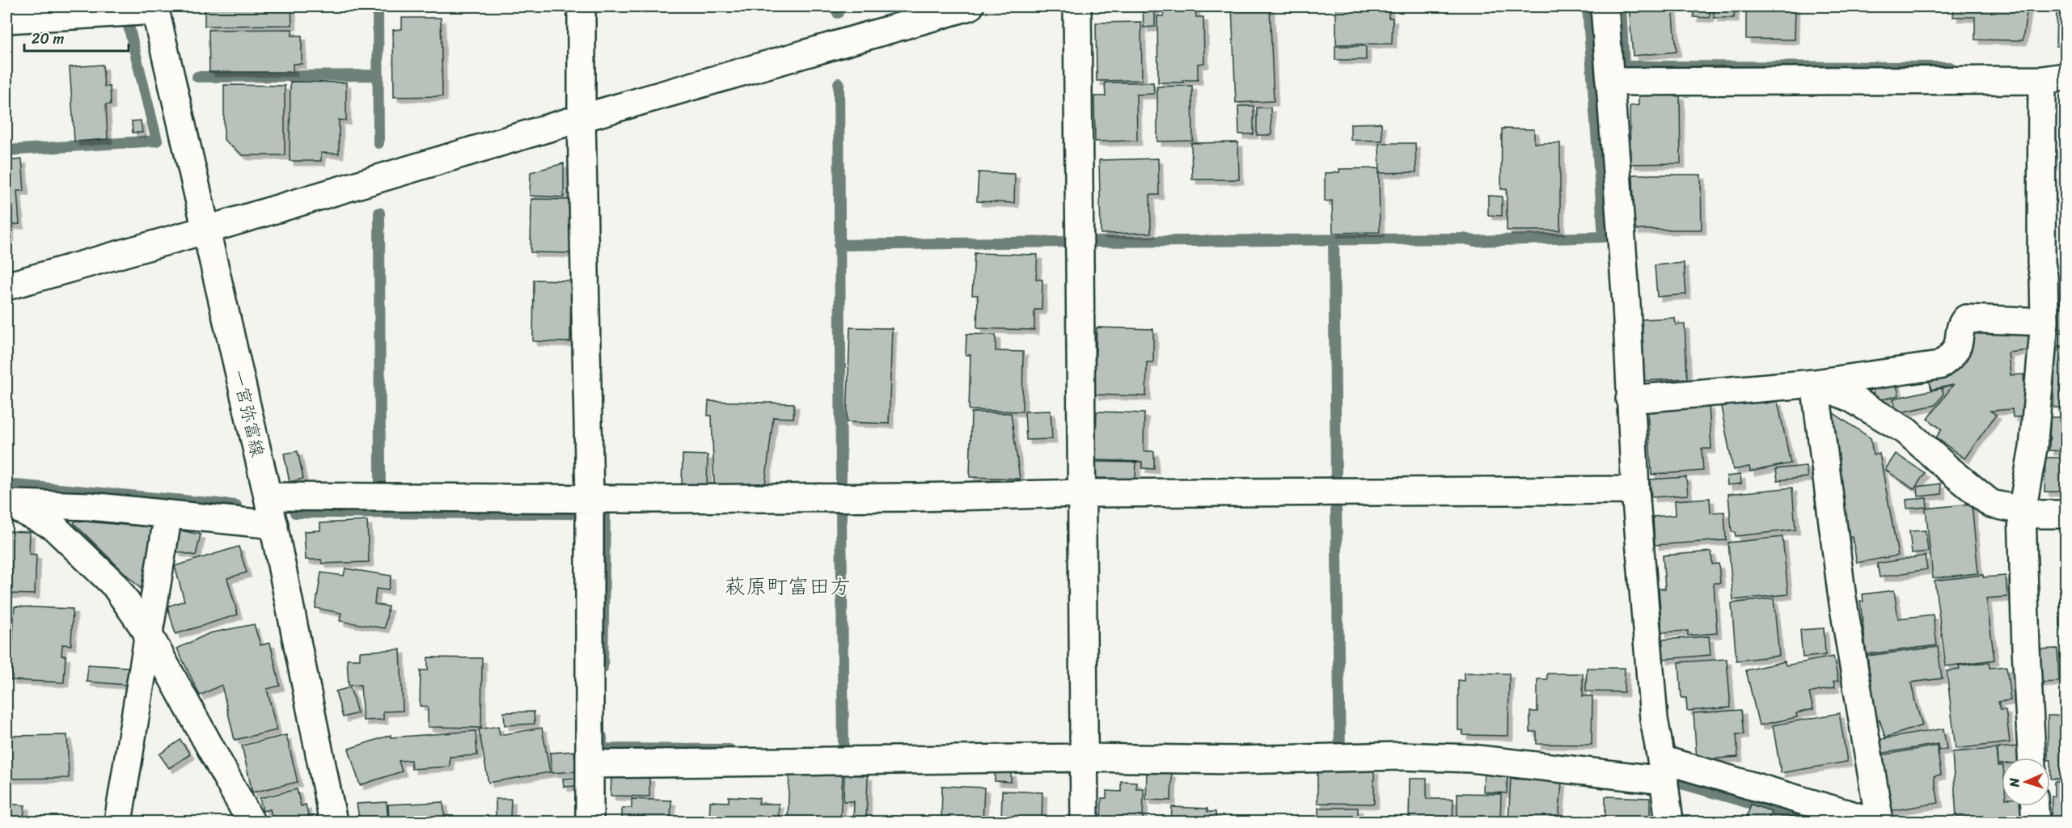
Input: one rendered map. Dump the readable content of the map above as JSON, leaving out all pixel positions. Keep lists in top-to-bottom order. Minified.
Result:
{"streets":{"street":["一宮弥富線"]},"districts":["萩原町富田方"],"scale_bar":"20 m","north":"left"}
